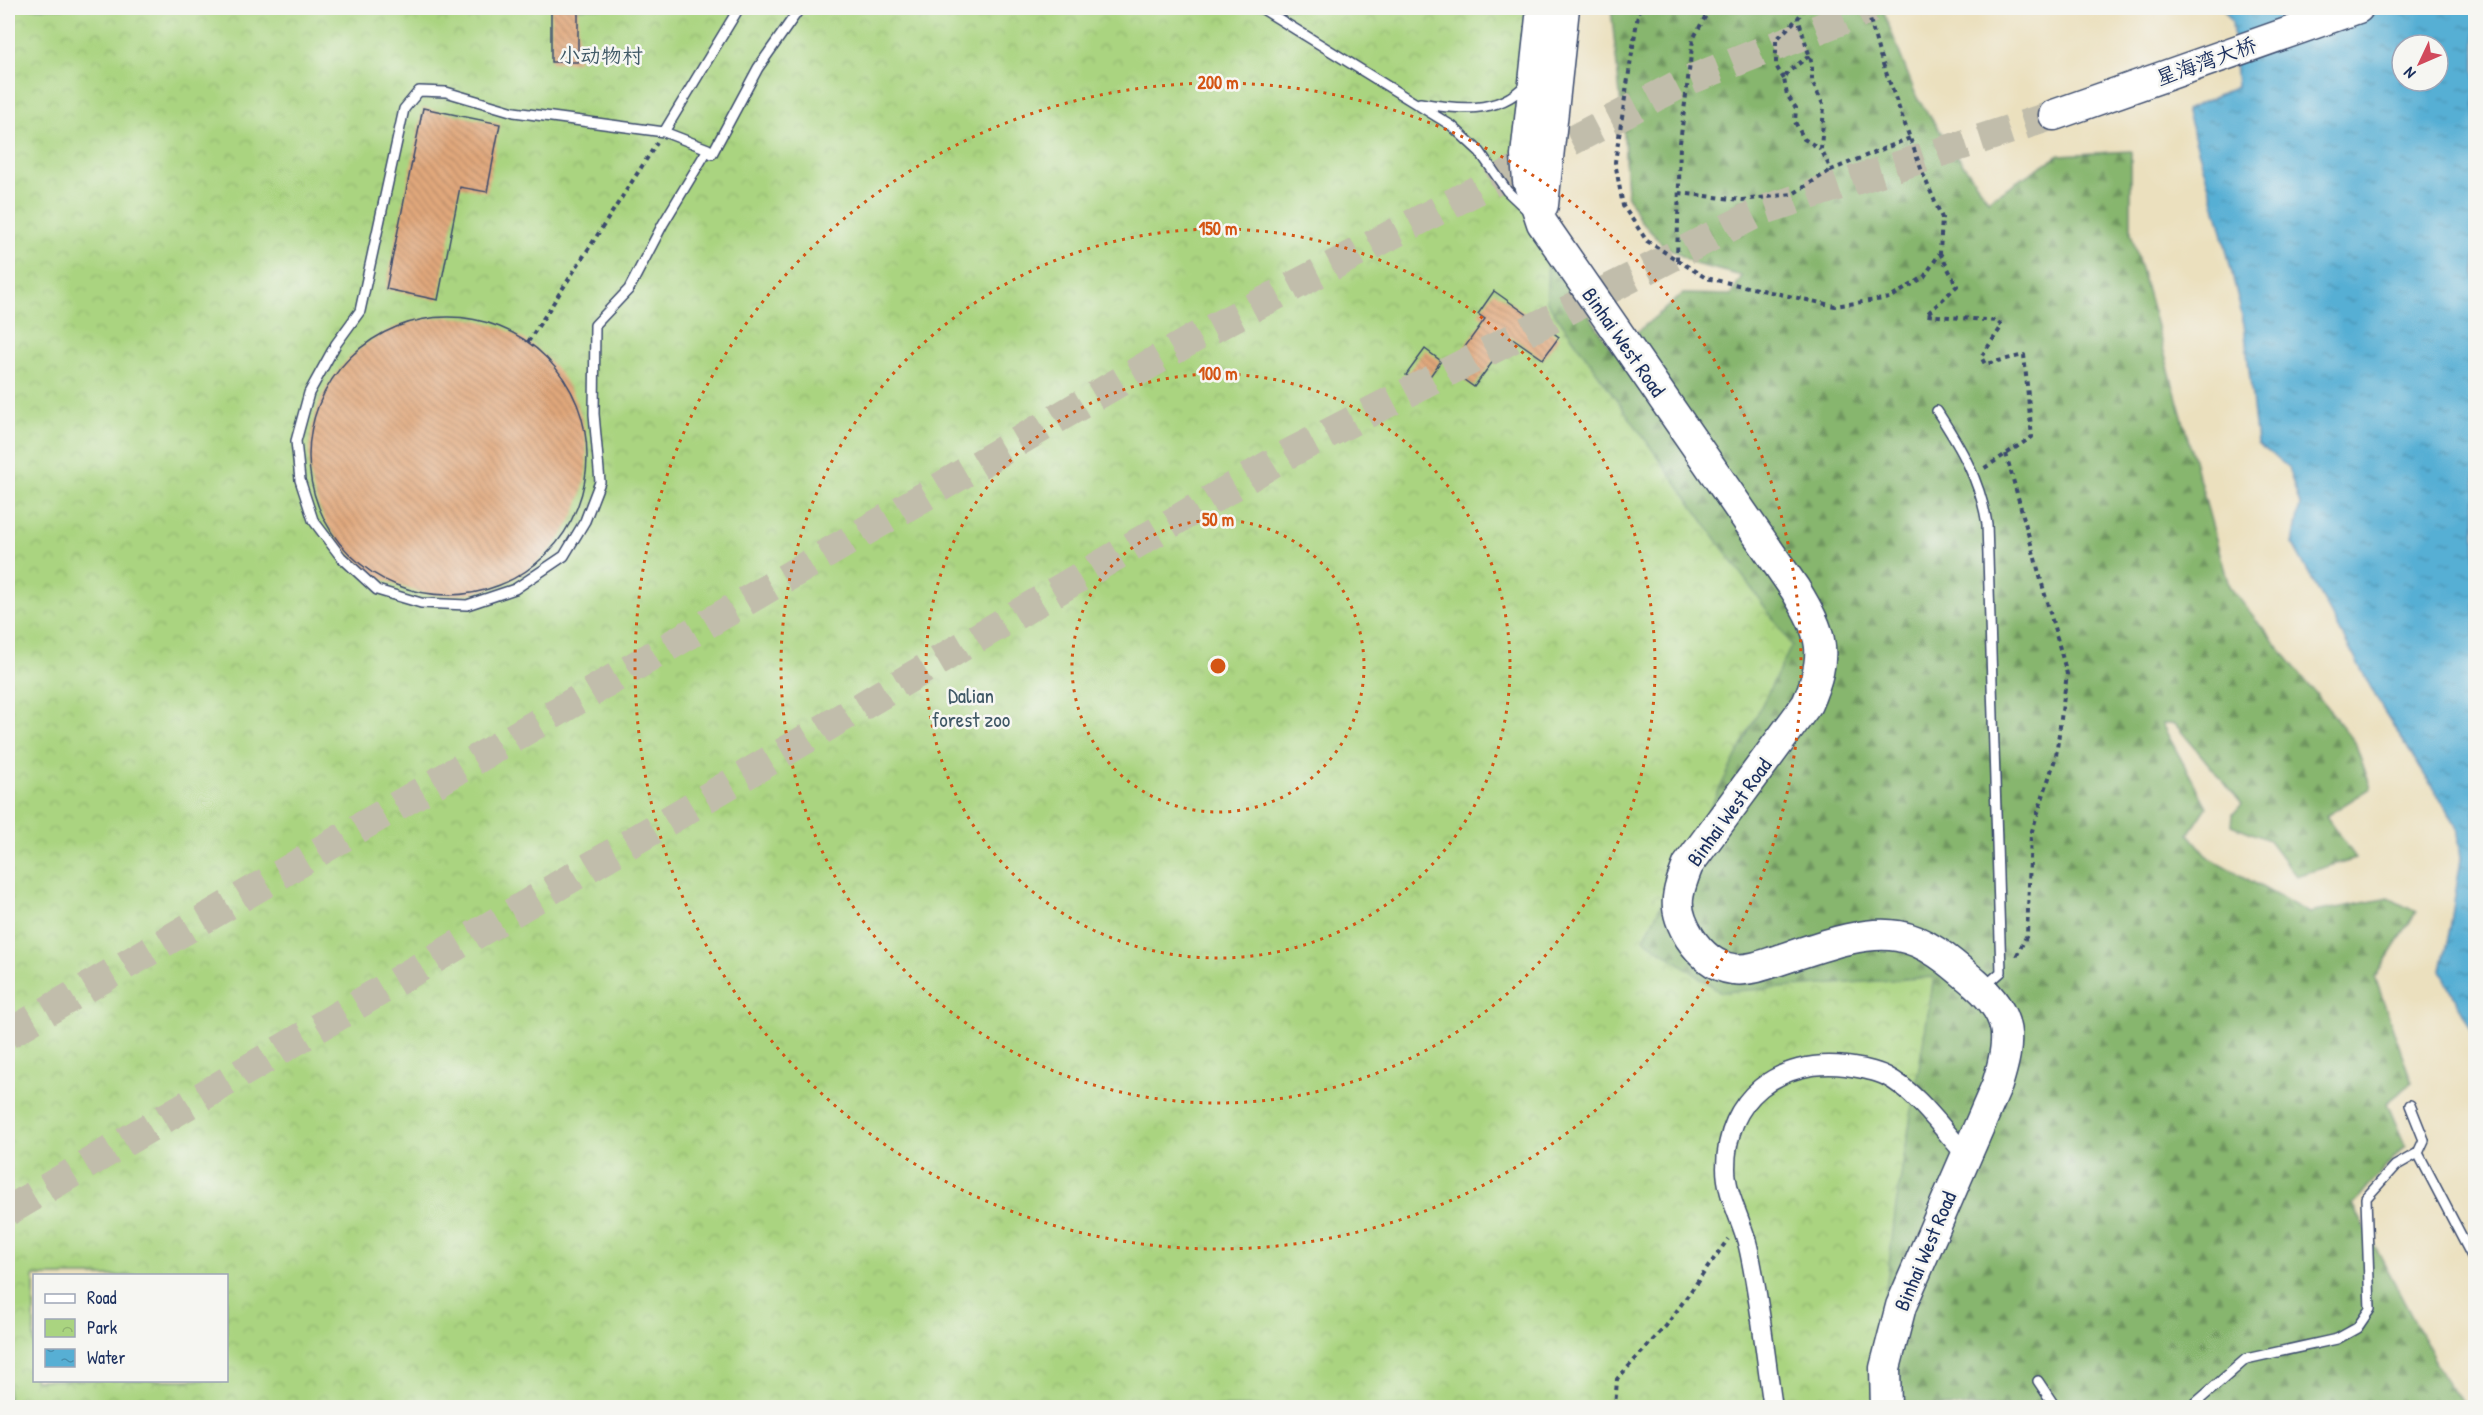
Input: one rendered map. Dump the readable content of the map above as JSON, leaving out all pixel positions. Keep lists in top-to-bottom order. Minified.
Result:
{"streets":{"highway":["星海湾大桥","Binhai West Road"]},"parks":["小动物村","Dalian forest zoo"],"legend":["Road","Park","Water"],"north":"bottom left","rings":["200 m","150 m","100 m","50 m"]}
